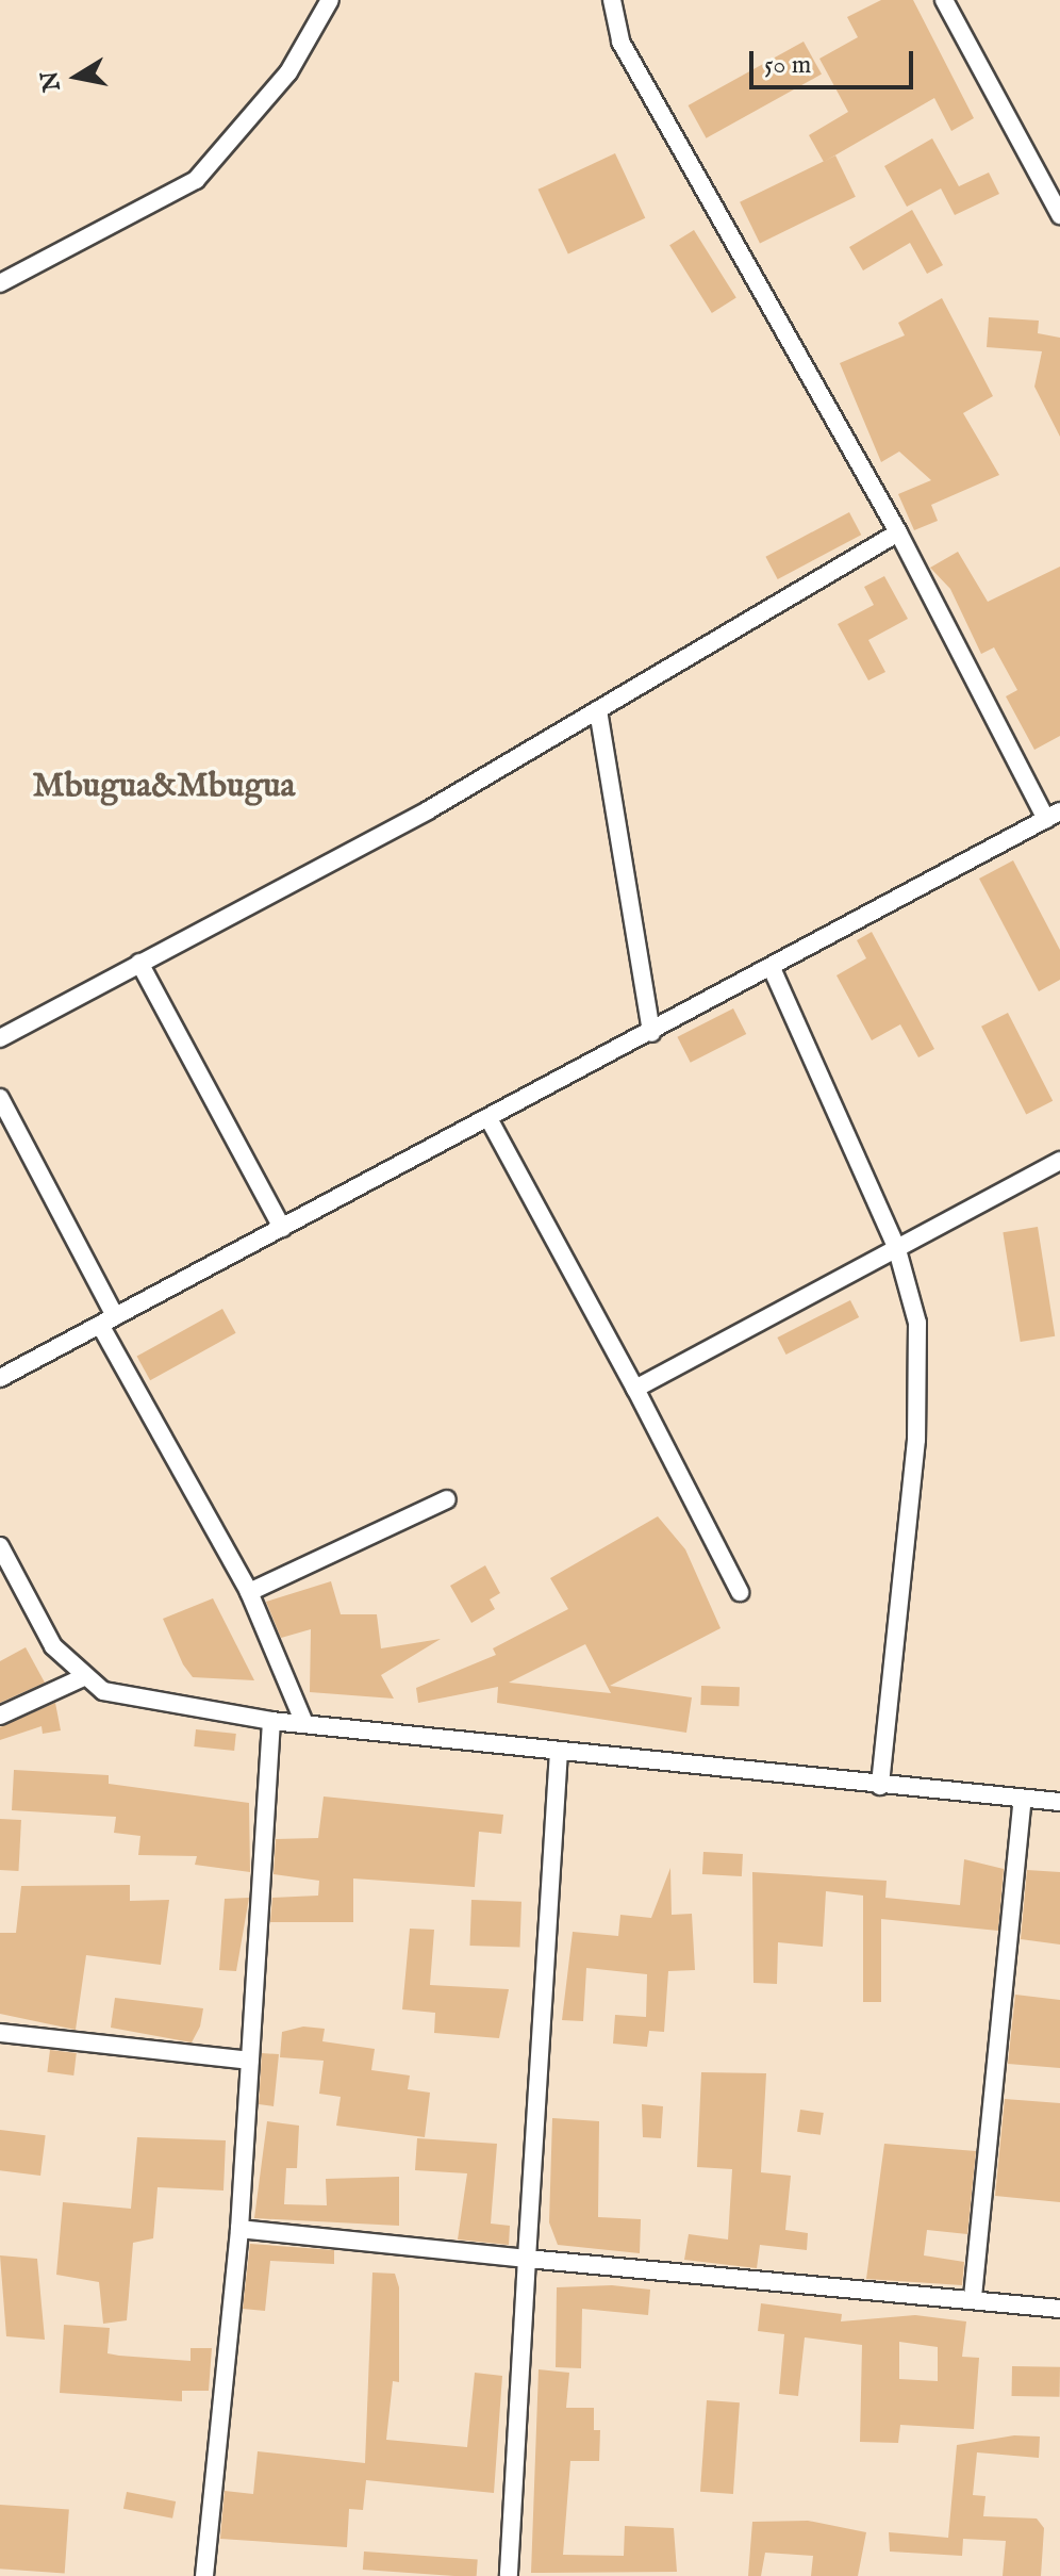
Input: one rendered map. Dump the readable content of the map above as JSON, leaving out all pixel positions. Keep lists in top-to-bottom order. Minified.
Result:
{"districts":["Mbugua&Mbugua"],"scale_bar":"50 m","north":"left"}
